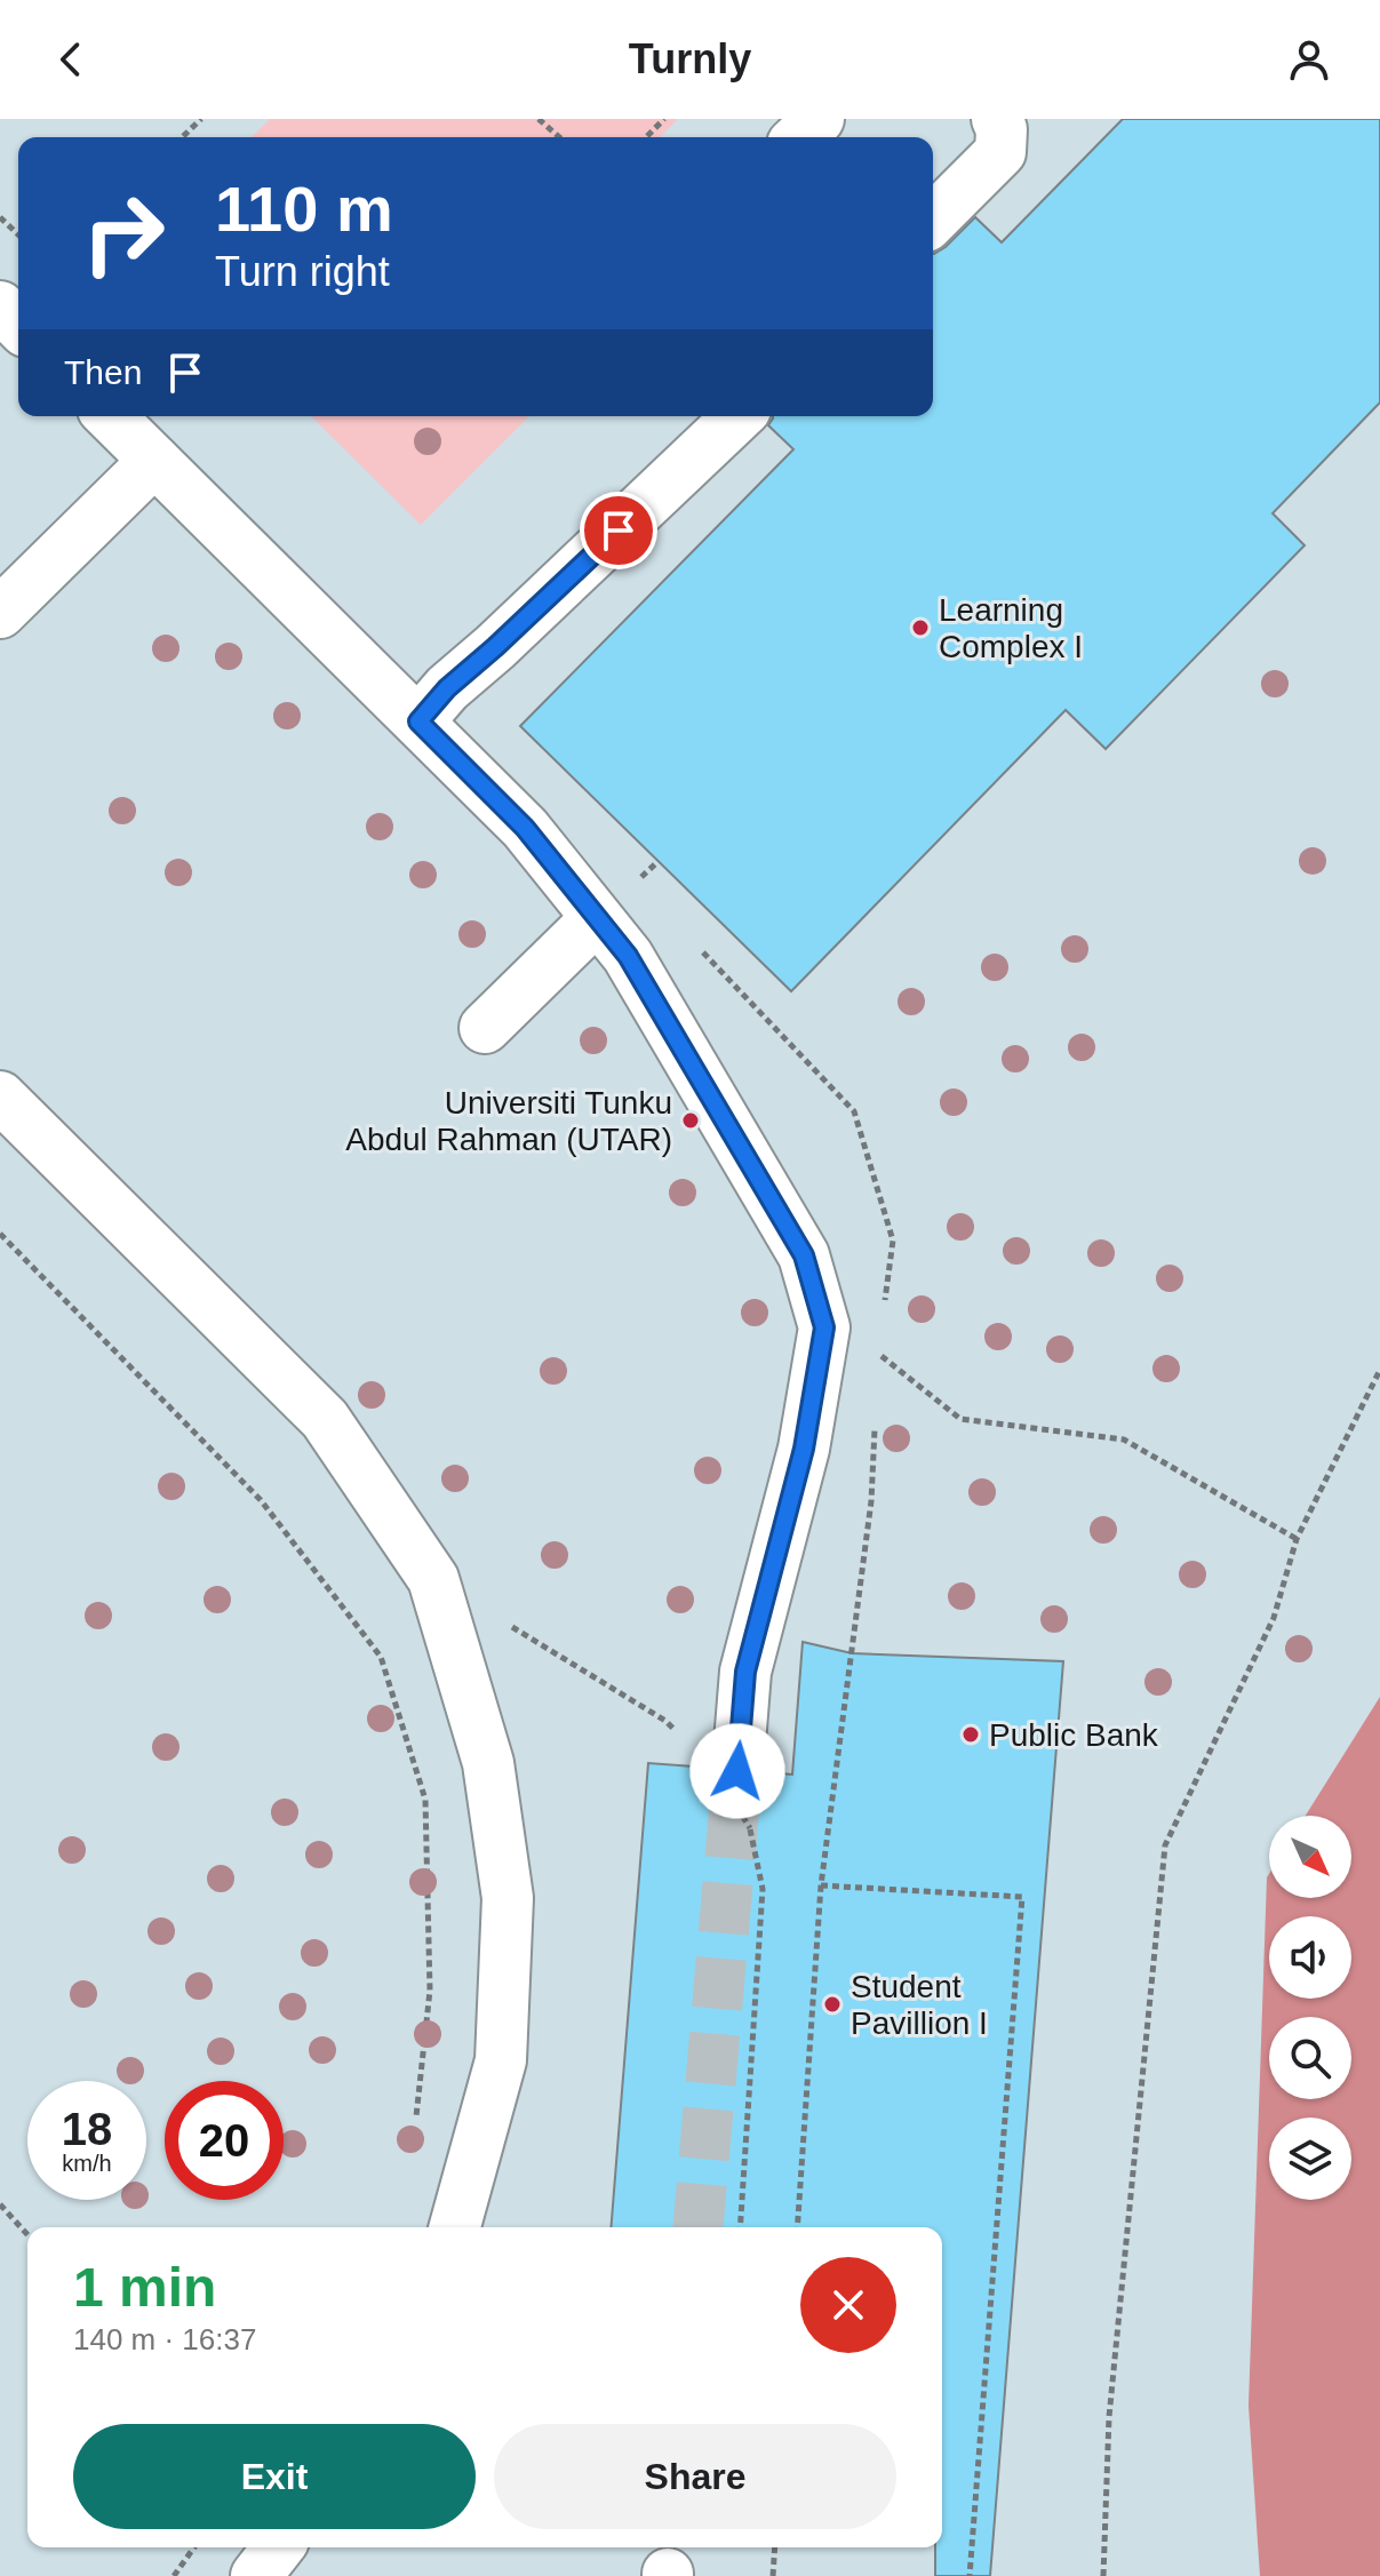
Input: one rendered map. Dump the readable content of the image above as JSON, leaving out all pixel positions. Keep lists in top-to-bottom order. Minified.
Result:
{"places":["Learning Complex I","Universiti Tunku Abdul Rahman (UTAR)","Public Bank","Student Pavillion I"],"north":"bottom right","page":{"header":"Turnly","turn":["110 m","Turn right"],"then":"Then","speed":"18 km/h","limit":"20","heading":["1 min","140 m · 16:37"],"buttons":["Exit","Share"]}}
